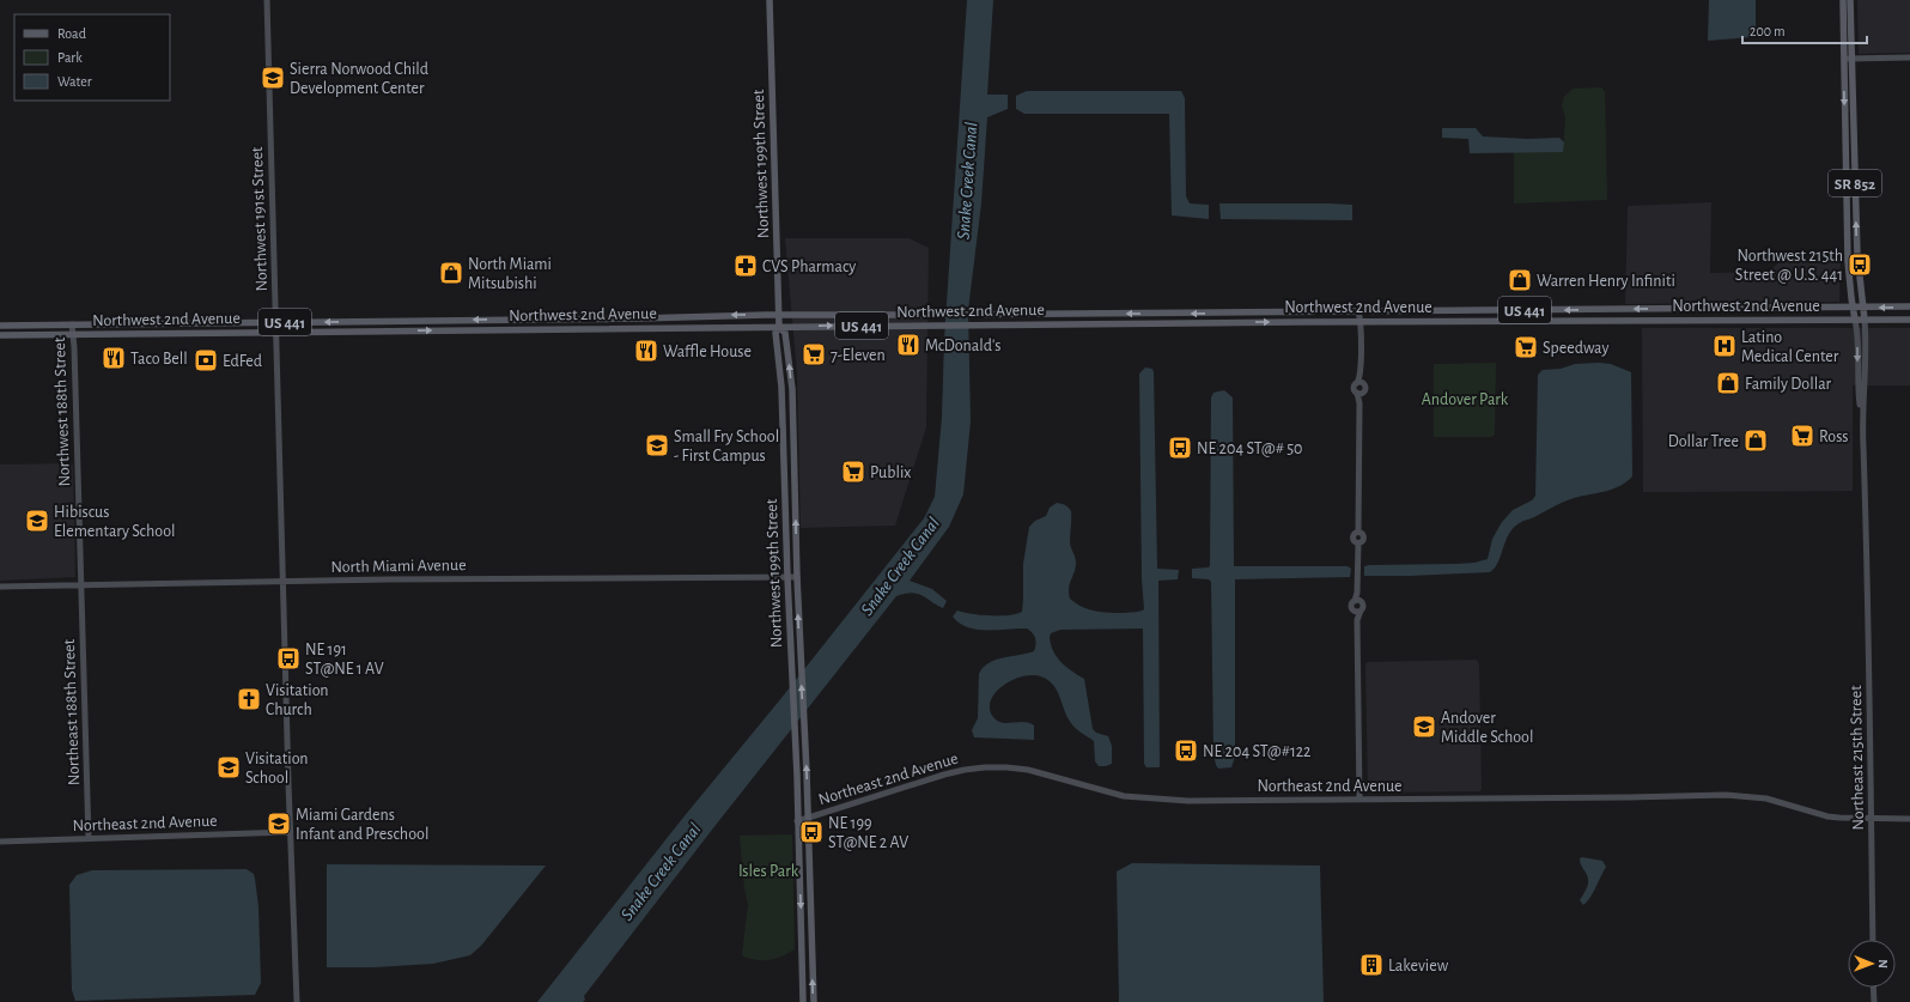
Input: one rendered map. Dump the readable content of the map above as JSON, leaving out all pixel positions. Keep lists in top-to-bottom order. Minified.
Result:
{"streets":{"main road":["Northwest 199th Street","SR 852","Northwest 2nd Avenue","US 441"],"street":["Northwest 191st Street","Northwest 188th Street","North Miami Avenue","Northeast 188th Street","Northeast 215th Street","Northeast 2nd Avenue"]},"crossings":[["Northwest 199th Street","Northwest 2nd Avenue"],["Northwest 199th Street","North Miami Avenue"],["Northwest 199th Street","Northeast 2nd Avenue"],["SR 852","Northwest 2nd Avenue"],["SR 852","US 441"],["Northwest 191st Street","Northwest 2nd Avenue"],["Northwest 191st Street","North Miami Avenue"],["Northwest 191st Street","Northeast 2nd Avenue"],["Northwest 2nd Avenue","US 441"],["Northwest 2nd Avenue","Northwest 188th Street"],["Northwest 188th Street","North Miami Avenue"],["Northwest 188th Street","Northeast 188th Street"],["North Miami Avenue","Northeast 188th Street"],["Northeast 188th Street","Northeast 2nd Avenue"],["Northeast 215th Street","Northeast 2nd Avenue"]],"water":["Snake Creek Canal"],"parks":["Andover Park","Isles Park"],"places":{"school or university":["Sierra Norwood Child Development Center","Small Fry School - First Campus","Hibiscus Elementary School","Andover Middle School","Visitation School","Miami Gardens Infant and Preschool"],"bus stop":["Northwest 215th Street @ U.S. 441","NE 204 ST@# 50","NE 191 ST@NE 1 AV","NE 204 ST@#122","NE 199 ST@NE 2 AV"],"pharmacy":["CVS Pharmacy"],"shop":["North Miami Mitsubishi","Warren Henry Infiniti","Family Dollar","Dollar Tree"],"restaurant":["McDonald's","Waffle House","Taco Bell"],"hospital":["Latino Medical Center"],"supermarket":["Speedway","7-Eleven","Ross","Publix"],"bank":["EdFed"],"church":["Visitation Church"],"building":["Lakeview"]},"legend":["Road","Park","Water"],"scale_bar":"200 m","north":"right"}
